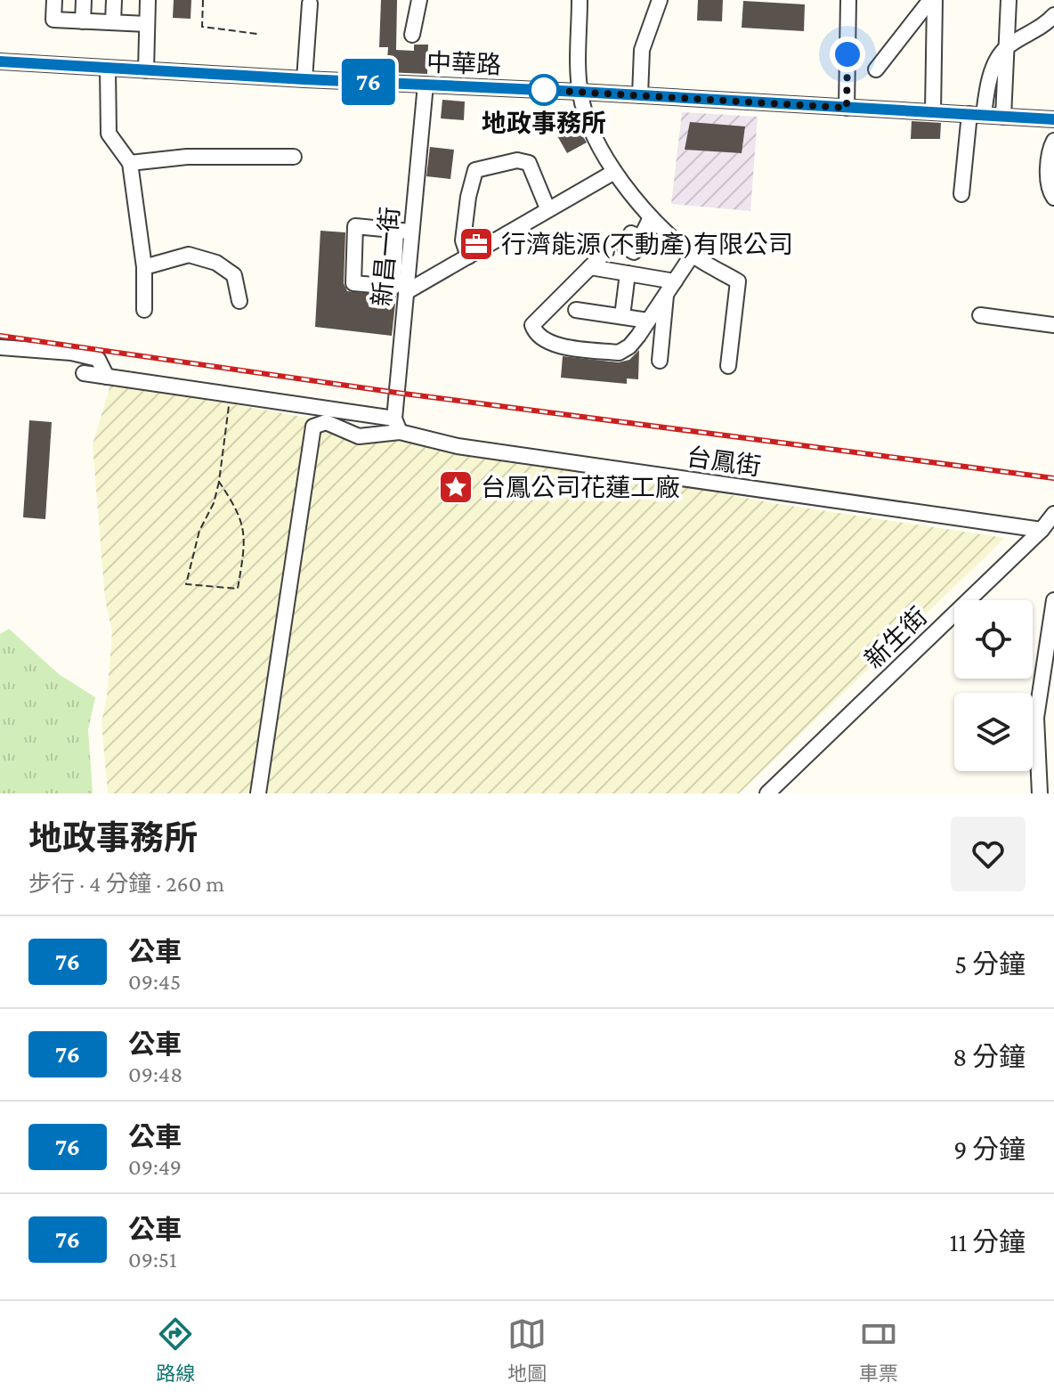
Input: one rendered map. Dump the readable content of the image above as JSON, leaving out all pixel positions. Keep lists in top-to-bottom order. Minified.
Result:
{"streets":{"street":["中華路","新昌一街","台鳳街","新生街"]},"crossings":[["中華路","新昌一街"],["新昌一街","台鳳街"],["台鳳街","新生街"]],"places":{"other":["地政事務所"],"office":["行濟能源(不動產)有限公司"],"place":["台鳳公司花蓮工廠"]},"lines":["bus line 76"],"page":{"on_map":"76","heading":["地政事務所","步行 · 4 分鐘 · 260 m"],"list":[{"mark":"76","name":"公車","note":"09:45","value":"5 分鐘"},{"mark":"76","name":"公車","note":"09:48","value":"8 分鐘"},{"mark":"76","name":"公車","note":"09:49","value":"9 分鐘"},{"mark":"76","name":"公車","note":"09:51","value":"11 分鐘"}],"tabs":["路線","地圖","車票"]}}
